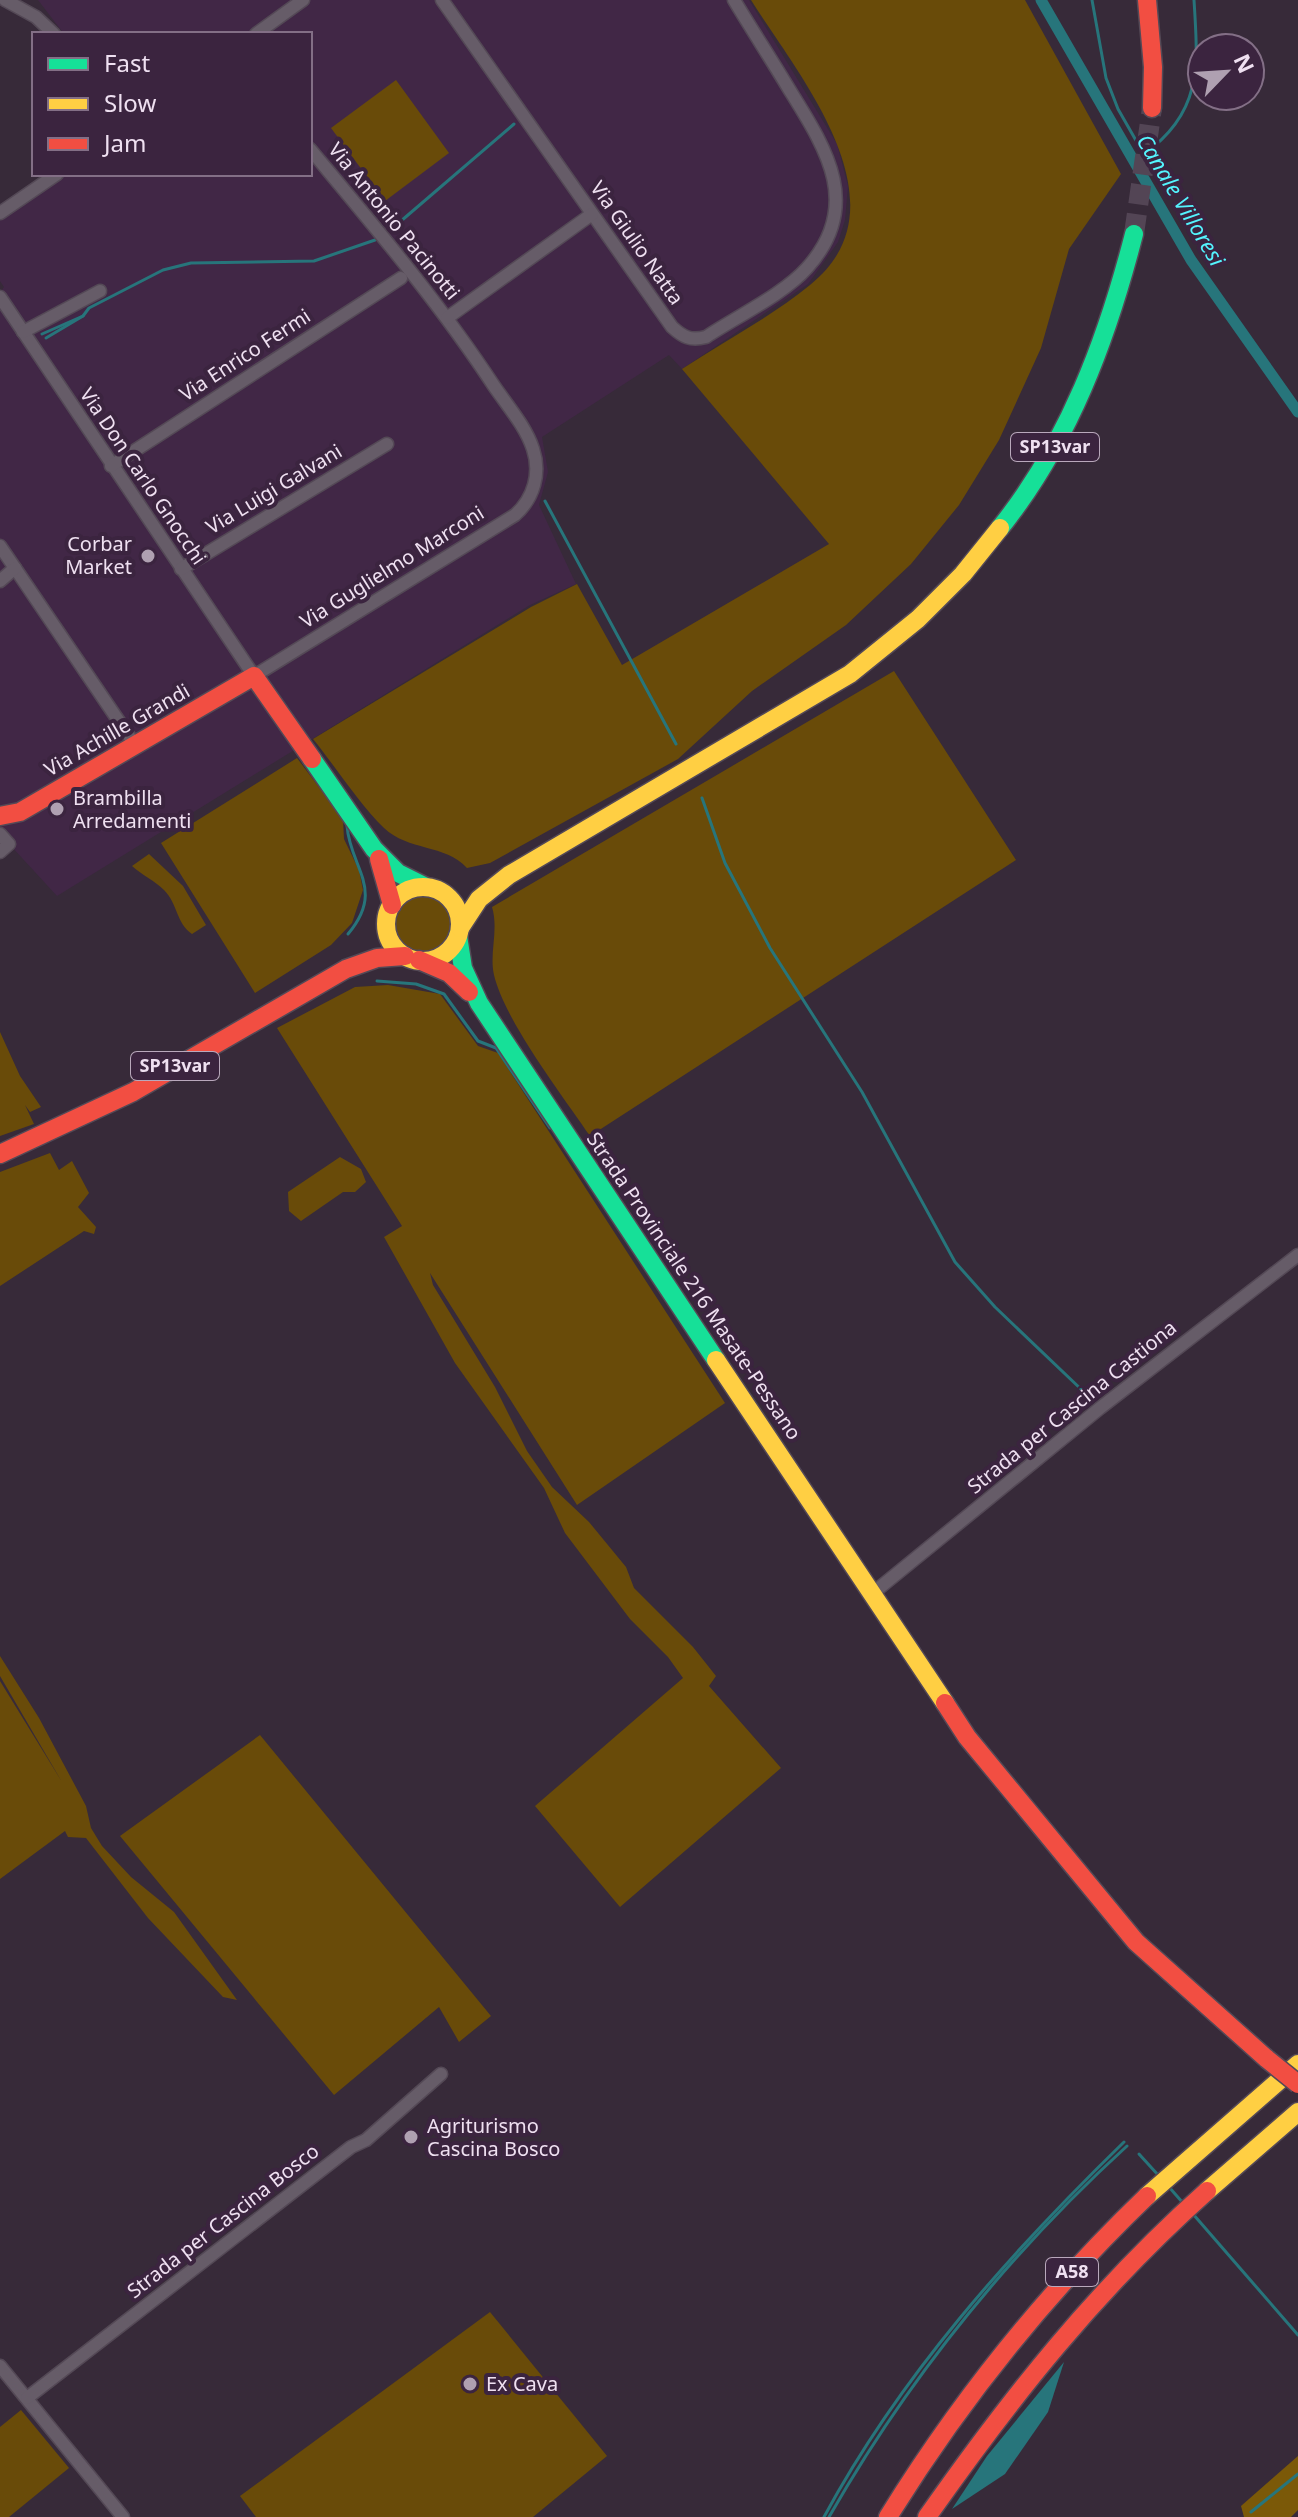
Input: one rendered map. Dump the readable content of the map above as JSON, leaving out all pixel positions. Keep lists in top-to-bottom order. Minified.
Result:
{"streets":{"main road":["SP13var","Via Achille Grandi","Strada Provinciale 216 Masate-Pessano","A58"],"street":["Via Antonio Pacinotti","Via Giulio Natta","Via Enrico Fermi","Via Don Carlo Gnocchi","Via Luigi Galvani","Via Guglielmo Marconi","Strada per Cascina Castiona","Strada per Cascina Bosco"]},"crossings":[["Via Antonio Pacinotti","Via Giulio Natta"],["Via Antonio Pacinotti","Via Guglielmo Marconi"],["Via Enrico Fermi","Via Don Carlo Gnocchi"],["Via Don Carlo Gnocchi","Via Luigi Galvani"],["Via Don Carlo Gnocchi","Via Guglielmo Marconi"],["Via Don Carlo Gnocchi","Via Achille Grandi"],["Via Guglielmo Marconi","Via Achille Grandi"],["Strada Provinciale 216 Masate-Pessano","Strada per Cascina Castiona"]],"water":["Canale Villoresi"],"places":["Corbar Market","Brambilla Arredamenti","Agriturismo Cascina Bosco","Ex Cava"],"legend":["Fast","Slow","Jam"],"north":"top right"}
